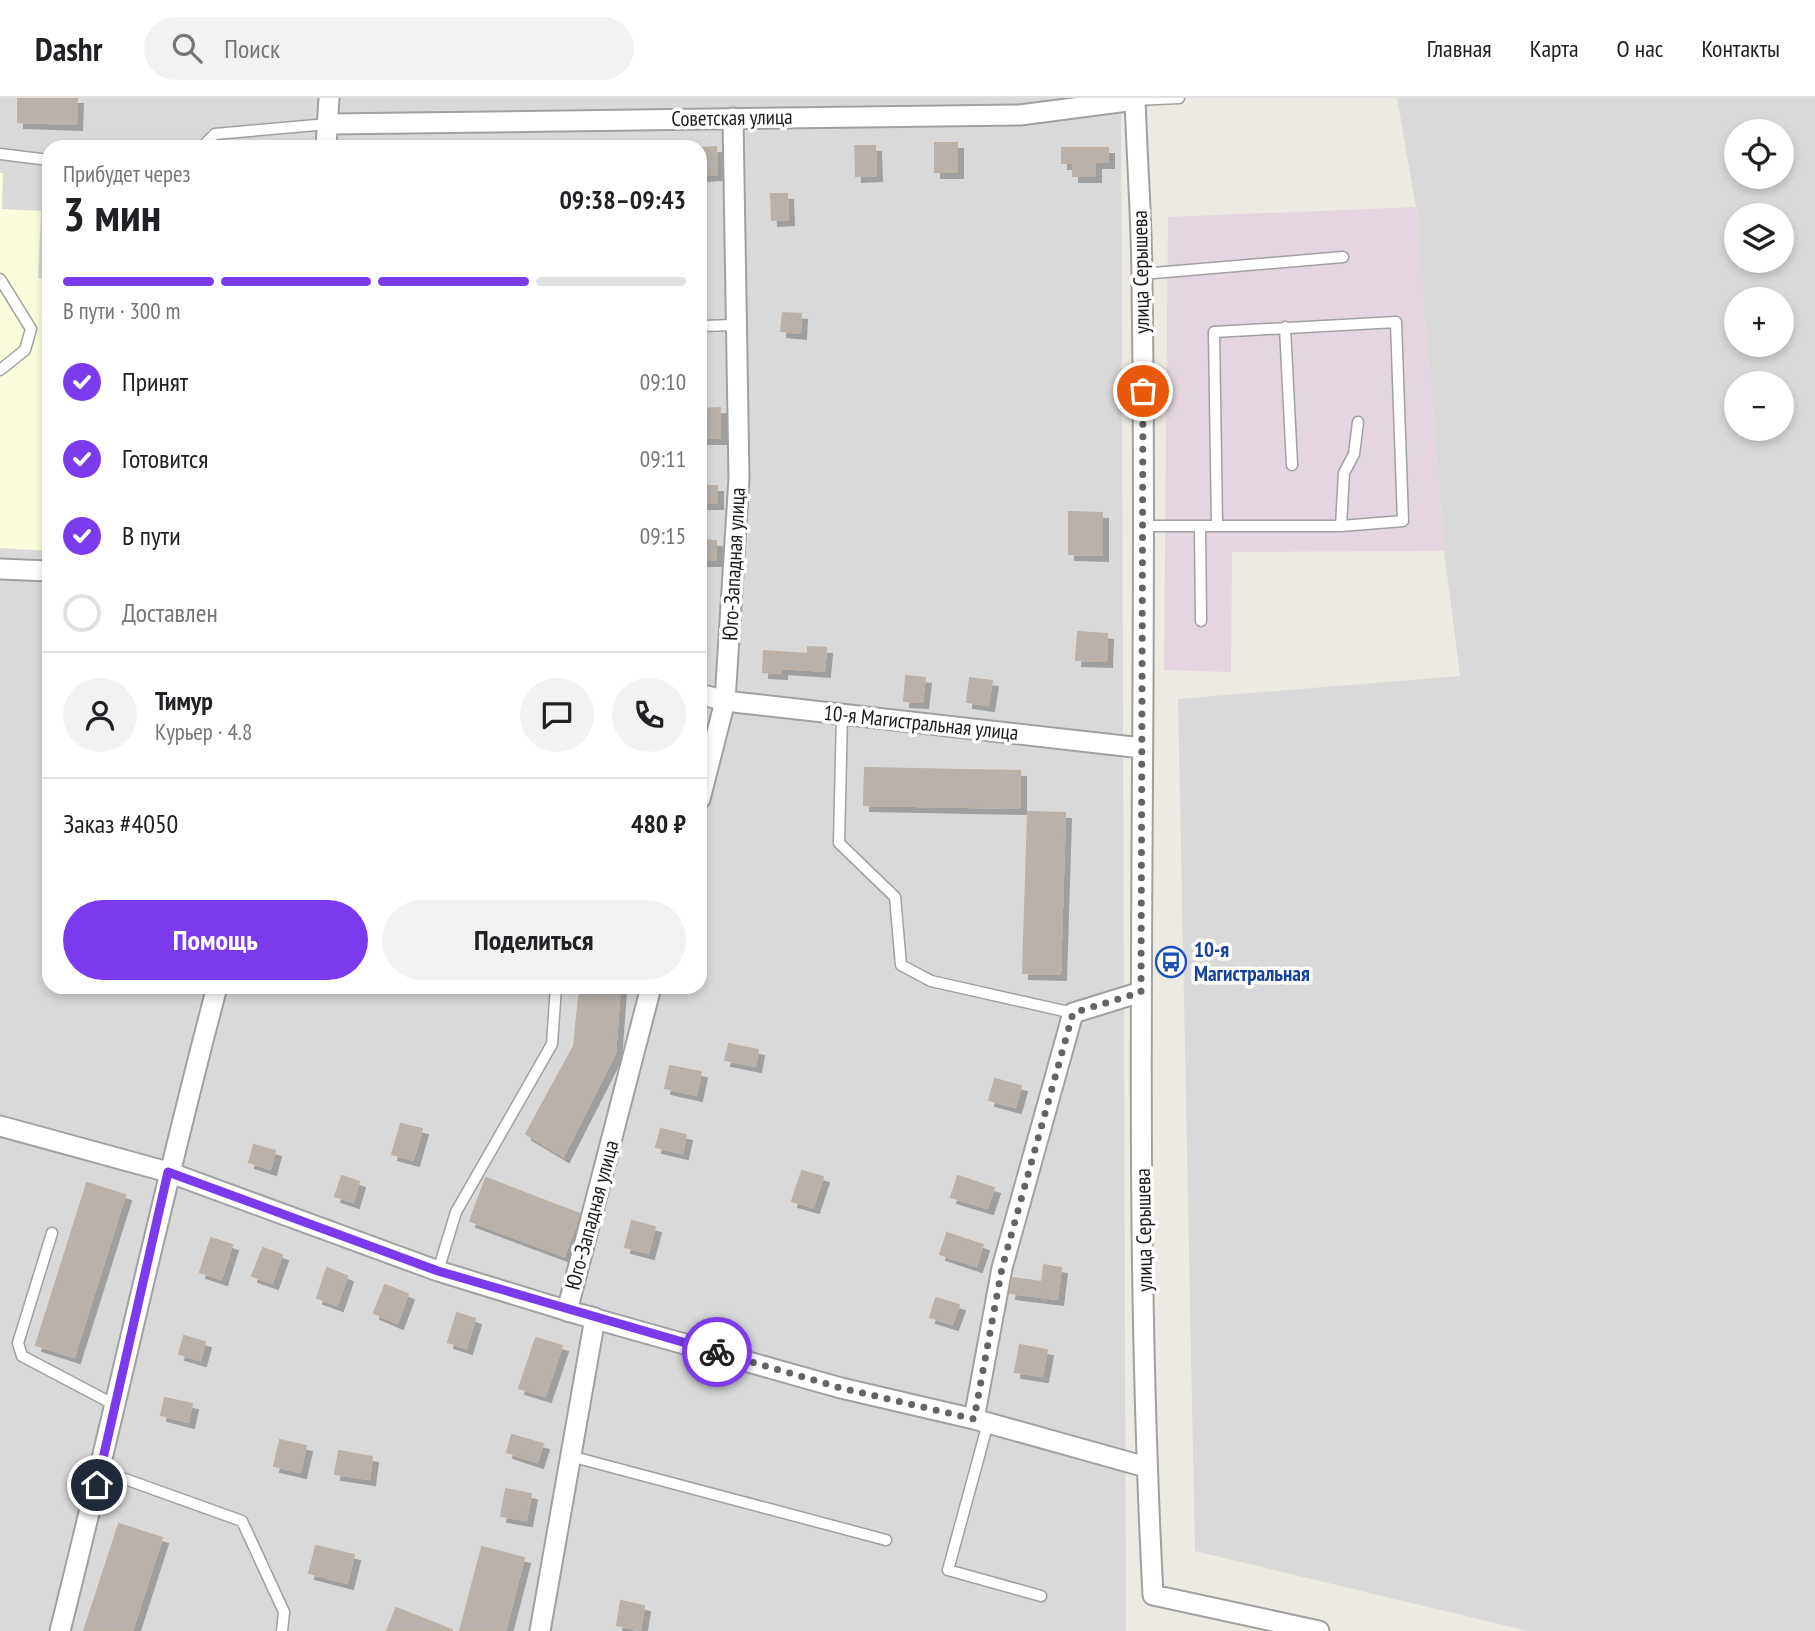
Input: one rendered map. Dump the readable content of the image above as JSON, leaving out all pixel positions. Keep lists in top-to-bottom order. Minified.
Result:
{"streets":{"street":["Советская улица","улица Серышева","Юго-Западная улица","10-я Магистральная улица"]},"crossings":[["Советская улица","улица Серышева"],["Советская улица","Юго-Западная улица"],["улица Серышева","10-я Магистральная улица"],["Юго-Западная улица","10-я Магистральная улица"]],"places":{"bus stop":["10-я Магистральная"]},"page":{"header":"Dashr","search":"Поиск","nav":["Главная","Карта","О нас","Контакты"],"map_buttons":["+","−"],"heading":["3 мин","Прибудет через","09:38–09:43"],"panel":["Тимур","Курьер · 4.8","Заказ #4050","480 ₽"],"bar":"В пути · 300 m","list":[["Принят","09:10"],["Готовится","09:11"],["В пути","09:15"],"Доставлен"],"buttons":["Помощь","Поделиться"]}}
